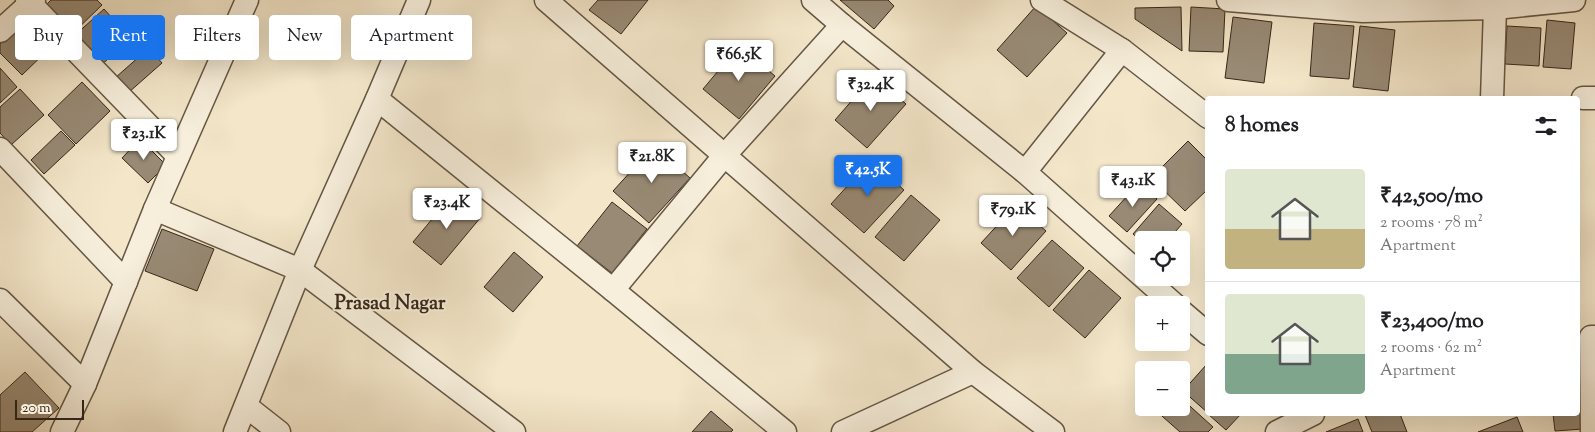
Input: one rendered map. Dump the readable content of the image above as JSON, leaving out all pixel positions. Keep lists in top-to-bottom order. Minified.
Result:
{"districts":["Prasad Nagar"],"scale_bar":"20 m","page":{"chip":["Buy","Rent","Filters","New","Apartment"],"price":["₹66.5K","₹32.4K","₹23.1K","₹21.8K","₹42.5K","₹43.1K","₹23.4K","₹79.1K"],"heading":"8 homes","list":[{"name":"₹42,500/mo","note":"2 rooms · 78 m² · Apartment"},{"name":"₹23,400/mo","note":"2 rooms · 62 m² · Apartment"}],"map_buttons":["+","−"],"scale":"20 m"}}
